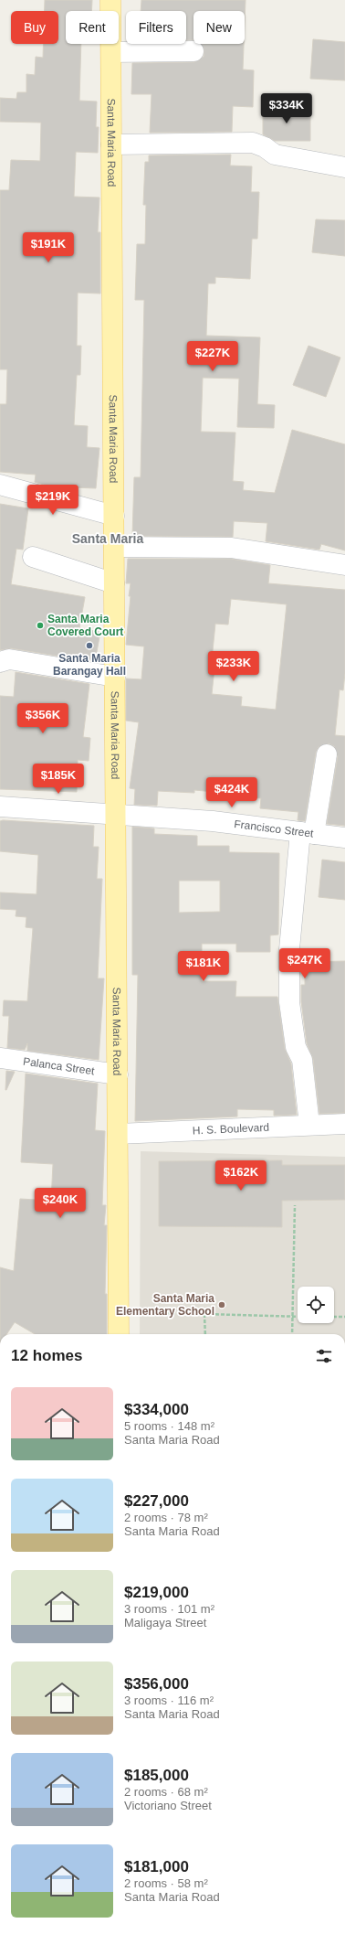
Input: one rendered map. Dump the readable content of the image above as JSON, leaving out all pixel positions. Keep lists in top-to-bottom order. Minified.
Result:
{"streets":{"main road":["Santa Maria Road"],"street":["Francisco Street","Palanca Street","H. S. Boulevard"]},"crossings":[["Santa Maria Road","Francisco Street"],["Santa Maria Road","Palanca Street"],["Santa Maria Road","H. S. Boulevard"]],"districts":["Santa Maria"],"places":["Santa Maria Covered Court","Santa Maria Barangay Hall","Santa Maria Elementary School"],"page":{"chip":["Buy","Rent","Filters","New"],"price":["$334K","$191K","$227K","$219K","$233K","$356K","$185K","$424K","$247K","$181K","$162K","$240K"],"heading":"12 homes","list":[{"name":"$334,000","note":"5 rooms · 148 m² · Santa Maria Road"},{"name":"$227,000","note":"2 rooms · 78 m² · Santa Maria Road"},{"name":"$219,000","note":"3 rooms · 101 m² · Maligaya Street"},{"name":"$356,000","note":"3 rooms · 116 m² · Santa Maria Road"},{"name":"$185,000","note":"2 rooms · 68 m² · Victoriano Street"},{"name":"$181,000","note":"2 rooms · 58 m² · Santa Maria Road"}]}}
